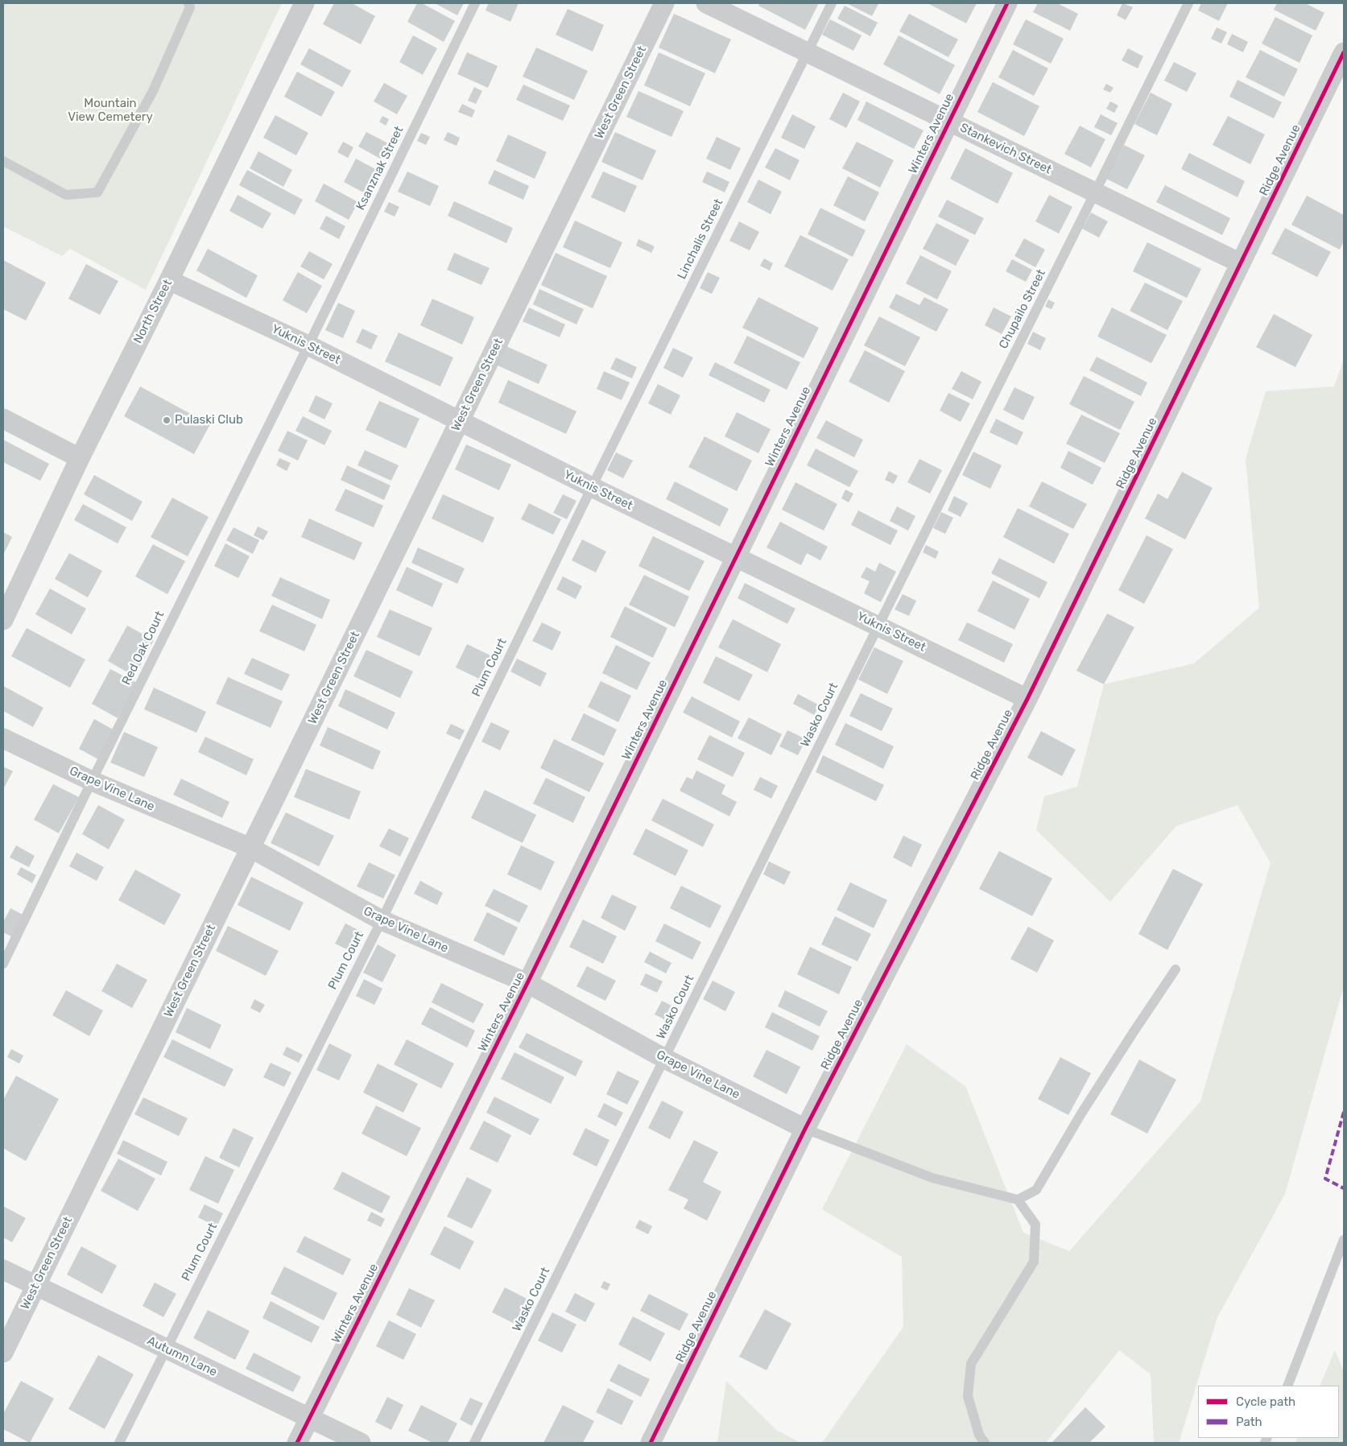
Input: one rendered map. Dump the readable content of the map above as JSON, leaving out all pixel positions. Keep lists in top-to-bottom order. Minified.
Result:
{"streets":{"street":["West Green Street","Winters Avenue","Stankevich Street","Ridge Avenue","North Street","Yuknis Street","Grape Vine Lane","Autumn Lane"],"lane":["Ksanznak Street","Linchalis Street","Chupailo Street","Red Oak Court","Plum Court","Wasko Court"]},"crossings":[["West Green Street","Yuknis Street"],["West Green Street","Grape Vine Lane"],["West Green Street","Autumn Lane"],["Winters Avenue","Stankevich Street"],["Winters Avenue","Yuknis Street"],["Winters Avenue","Grape Vine Lane"],["Winters Avenue","Autumn Lane"],["Stankevich Street","Ridge Avenue"],["Stankevich Street","Linchalis Street"],["Stankevich Street","Chupailo Street"],["Ridge Avenue","Yuknis Street"],["Ridge Avenue","Grape Vine Lane"],["Ksanznak Street","Yuknis Street"],["Ksanznak Street","Red Oak Court"],["Linchalis Street","Yuknis Street"],["Linchalis Street","Plum Court"],["Chupailo Street","Yuknis Street"],["Chupailo Street","Wasko Court"],["North Street","Yuknis Street"],["Yuknis Street","Red Oak Court"],["Yuknis Street","Plum Court"],["Yuknis Street","Wasko Court"],["Red Oak Court","Grape Vine Lane"],["Plum Court","Grape Vine Lane"],["Plum Court","Autumn Lane"],["Wasko Court","Grape Vine Lane"]],"parks":["Mountain View Cemetery"],"places":["Pulaski Club"],"legend":["Cycle path","Path"]}
